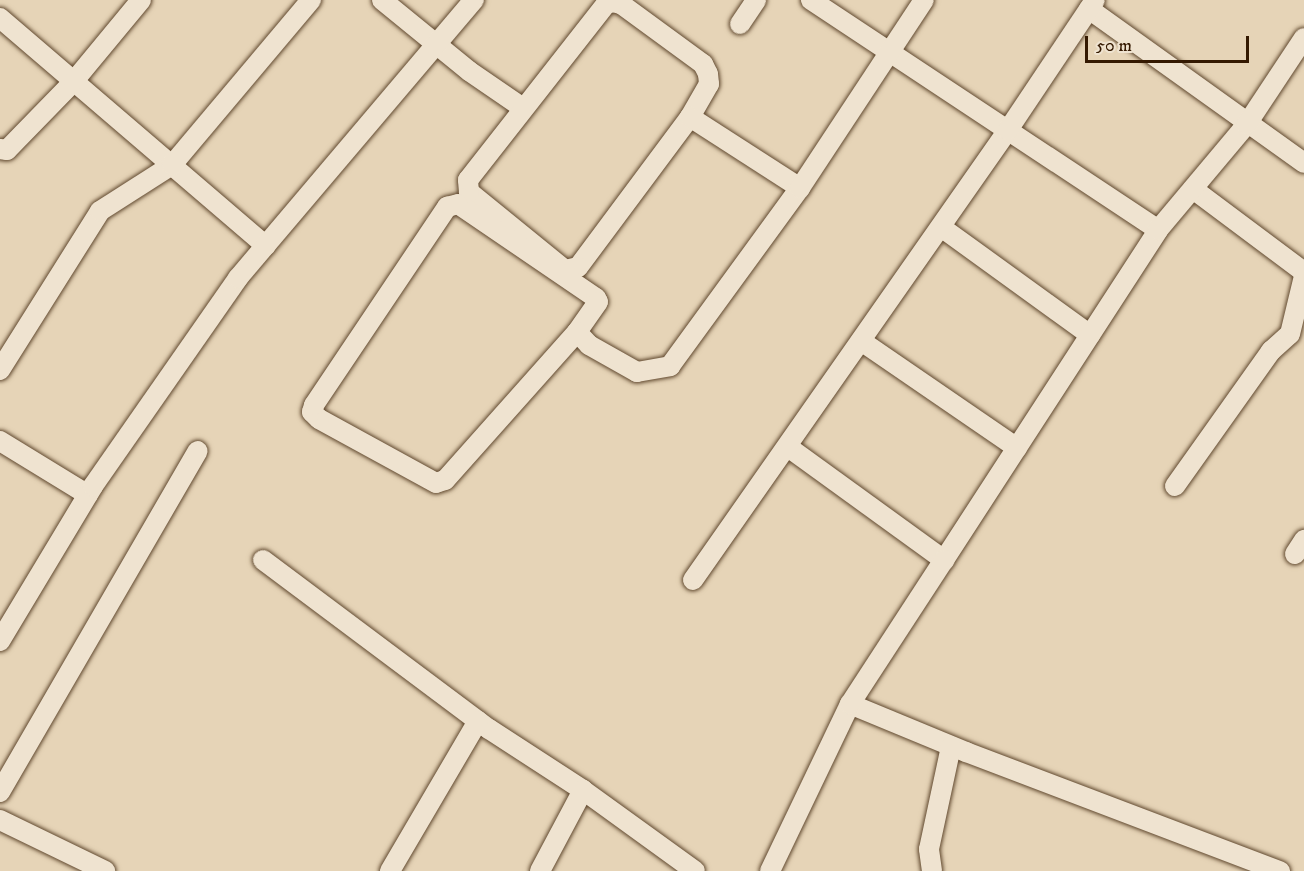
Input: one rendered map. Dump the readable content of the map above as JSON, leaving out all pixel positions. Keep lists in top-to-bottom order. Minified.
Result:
{"scale_bar":"50 m"}
